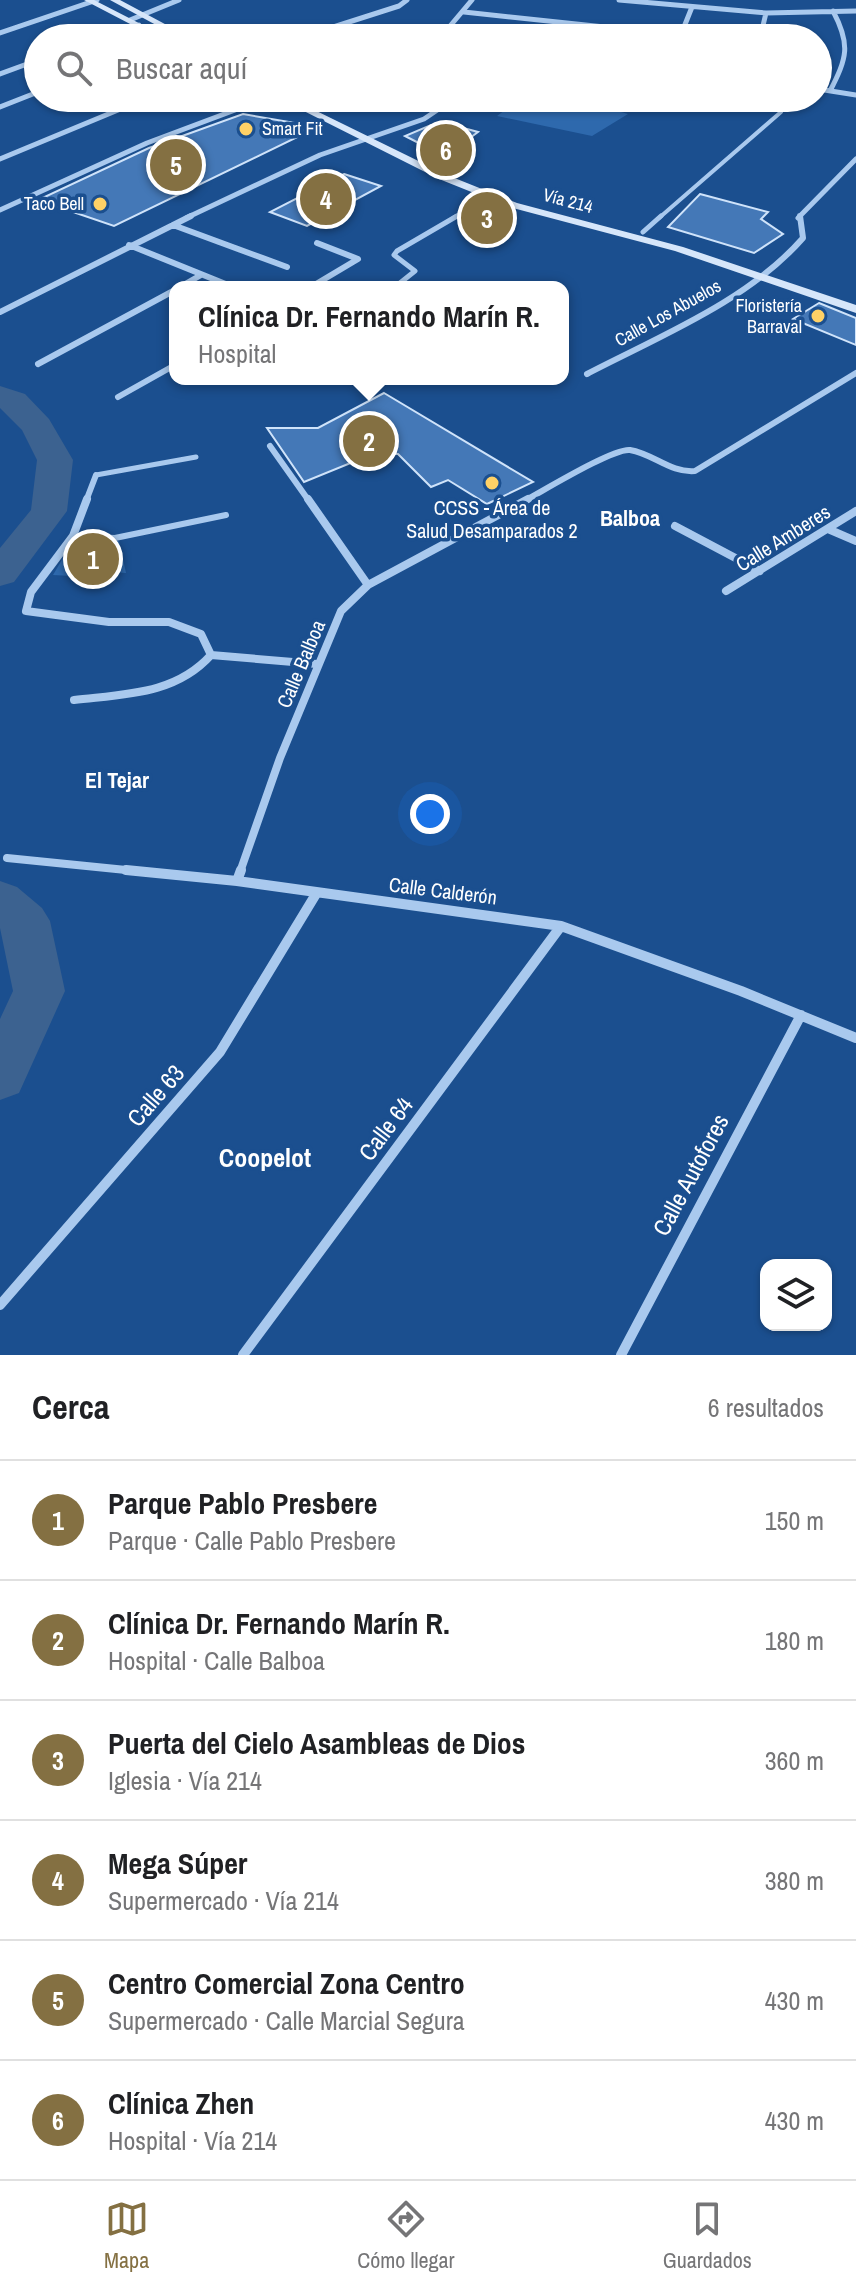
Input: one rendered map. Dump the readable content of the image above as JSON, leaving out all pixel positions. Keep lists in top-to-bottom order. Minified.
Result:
{"streets":{"main road":["Vía 214"],"street":["Calle Los Abuelos","Calle Amberes","Calle Balboa","Calle Calderón","Calle 63","Calle 64","Calle Autofores"]},"crossings":[["Vía 214","Calle Los Abuelos"],["Calle Balboa","Calle Calderón"],["Calle Calderón","Calle 63"],["Calle Calderón","Calle 64"],["Calle Calderón","Calle Autofores"]],"districts":["Balboa","El Tejar","Coopelot"],"places":["Smart Fit","Taco Bell","Floristería Barraval","CCSS - Área de Salud Desamparados 2"],"page":{"search":"Buscar aquí","pins":["6","5","4","3","2","1"],"popup":["Clínica Dr. Fernando Marín R.","Hospital"],"heading":["Cerca","6 resultados"],"list":[{"mark":"1","name":"Parque Pablo Presbere","note":"Parque · Calle Pablo Presbere","value":"150 m"},{"mark":"2","name":"Clínica Dr. Fernando Marín R.","note":"Hospital · Calle Balboa","value":"180 m"},{"mark":"3","name":"Puerta del Cielo Asambleas de Dios","note":"Iglesia · Vía 214","value":"360 m"},{"mark":"4","name":"Mega Súper","note":"Supermercado · Vía 214","value":"380 m"},{"mark":"5","name":"Centro Comercial Zona Centro","note":"Supermercado · Calle Marcial Segura","value":"430 m"},{"mark":"6","name":"Clínica Zhen","note":"Hospital · Vía 214","value":"430 m"}],"nav":["Mapa","Cómo llegar","Guardados"]}}
